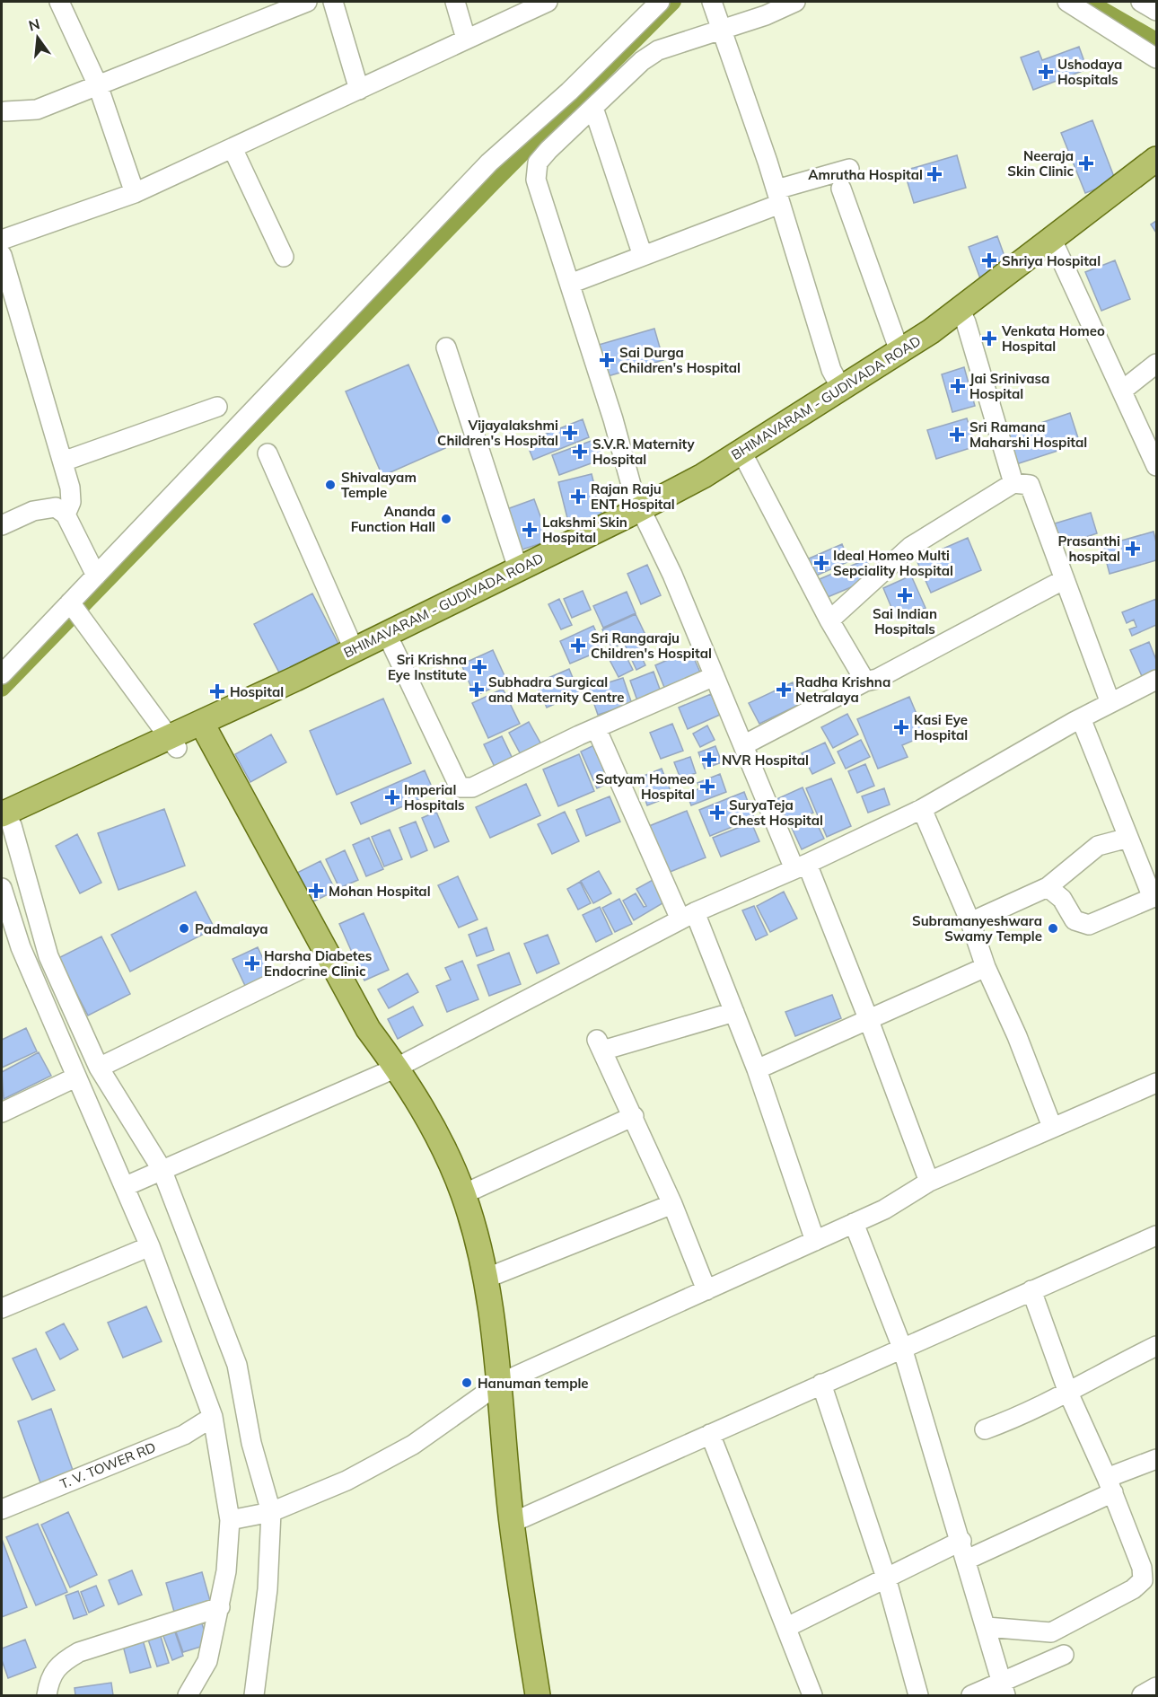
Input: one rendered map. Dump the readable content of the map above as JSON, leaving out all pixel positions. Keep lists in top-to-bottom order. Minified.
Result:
{"streets":{"main road":["BHIMAVARAM - GUDIVADA ROAD"],"street":["T. V. TOWER RD"]},"places":{"health":["Ushodaya Hospitals","Neeraja Skin Clinic","Amrutha Hospital","Shriya Hospital","Venkata Homeo Hospital","Sai Durga Children's Hospital","Jai Srinivasa Hospital","Vijayalakshmi Children's Hospital","Sri Ramana Maharshi Hospital","S.V.R. Maternity Hospital","Rajan Raju ENT Hospital","Lakshmi Skin Hospital","Prasanthi hospital","Ideal Homeo Multi Sepciality Hospital","Sai Indian Hospitals","Sri Rangaraju Children's Hospital","Sri Krishna Eye Institute","Subhadra Surgical and Maternity Centre","Radha Krishna Netralaya","Hospital","Kasi Eye Hospital","NVR Hospital","Satyam Homeo Hospital","Imperial Hospitals","SuryaTeja Chest Hospital","Mohan Hospital","Harsha Diabetes Endocrine Clinic"],"other":["Shivalayam Temple","Ananda Function Hall","Padmalaya","Subramanyeshwara Swamy Temple","Hanuman temple"]},"north":"top"}
